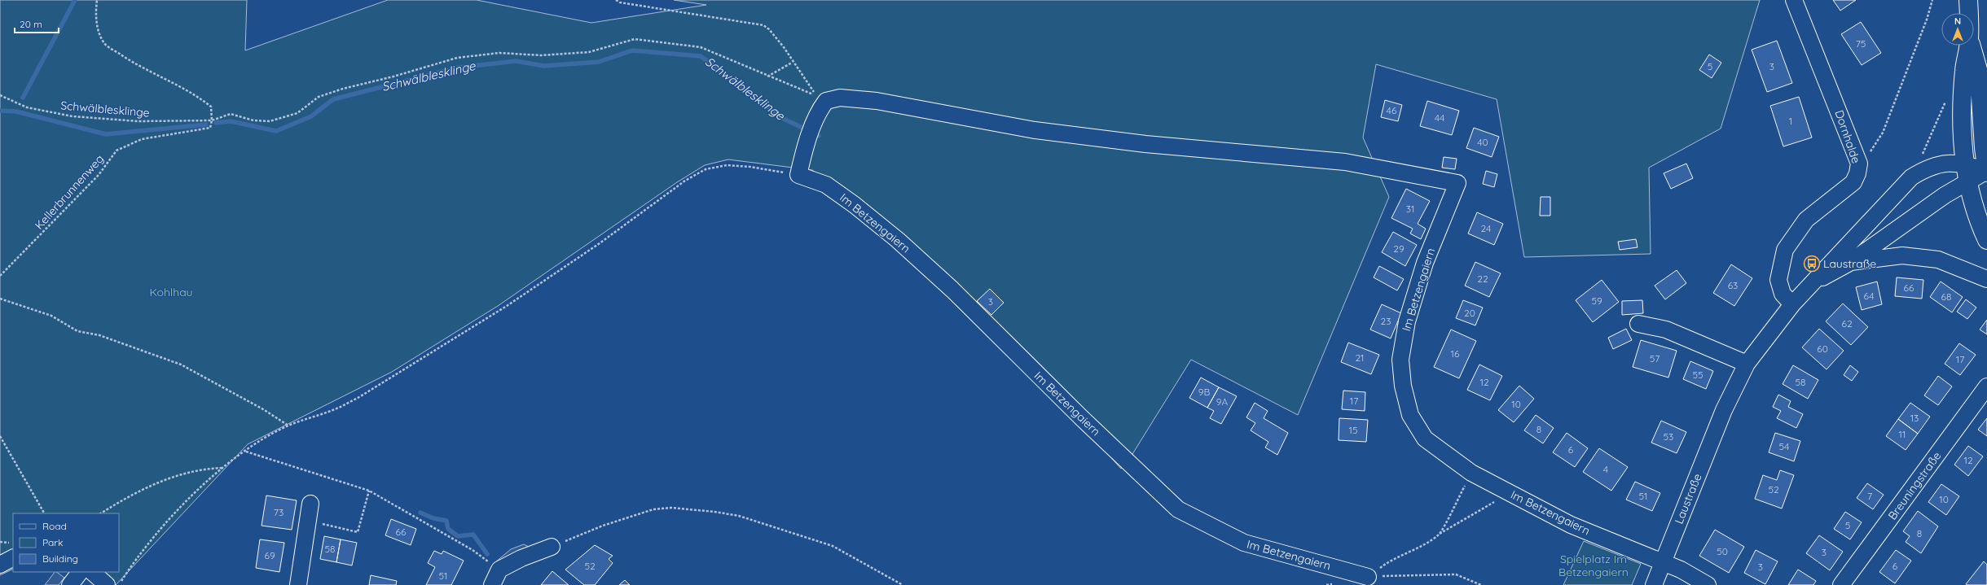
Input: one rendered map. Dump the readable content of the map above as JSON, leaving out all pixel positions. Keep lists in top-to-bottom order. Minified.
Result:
{"streets":{"street":["Dornhalde","Im Betzengaiern","Breuningstraße","Laustraße"],"path":["Schwälblesklinge","Kellerbrunnenweg"]},"crossings":[["Schwälblesklinge","Kellerbrunnenweg"],["Dornhalde","Laustraße"],["Im Betzengaiern","Laustraße"]],"water":["Schwälblesklinge"],"parks":["Kohlhau","Spielplatz Im Betzengaiern"],"places":{"bus stop":["Laustraße"]},"house_numbers":["75","5","3","46","44","1","40","31","24","29","22","63","66","64","68","59","3","20","23","62","60","16","21","57","17","55","12","58","9B","17","9A","10","13","8","15","11","53","54","6","12","4","52","51","7","10","73","5","66","8","58","50","3","69","52","6","3","51"],"legend":["Road","Park","Building"],"scale_bar":"20 m","north":"top"}
